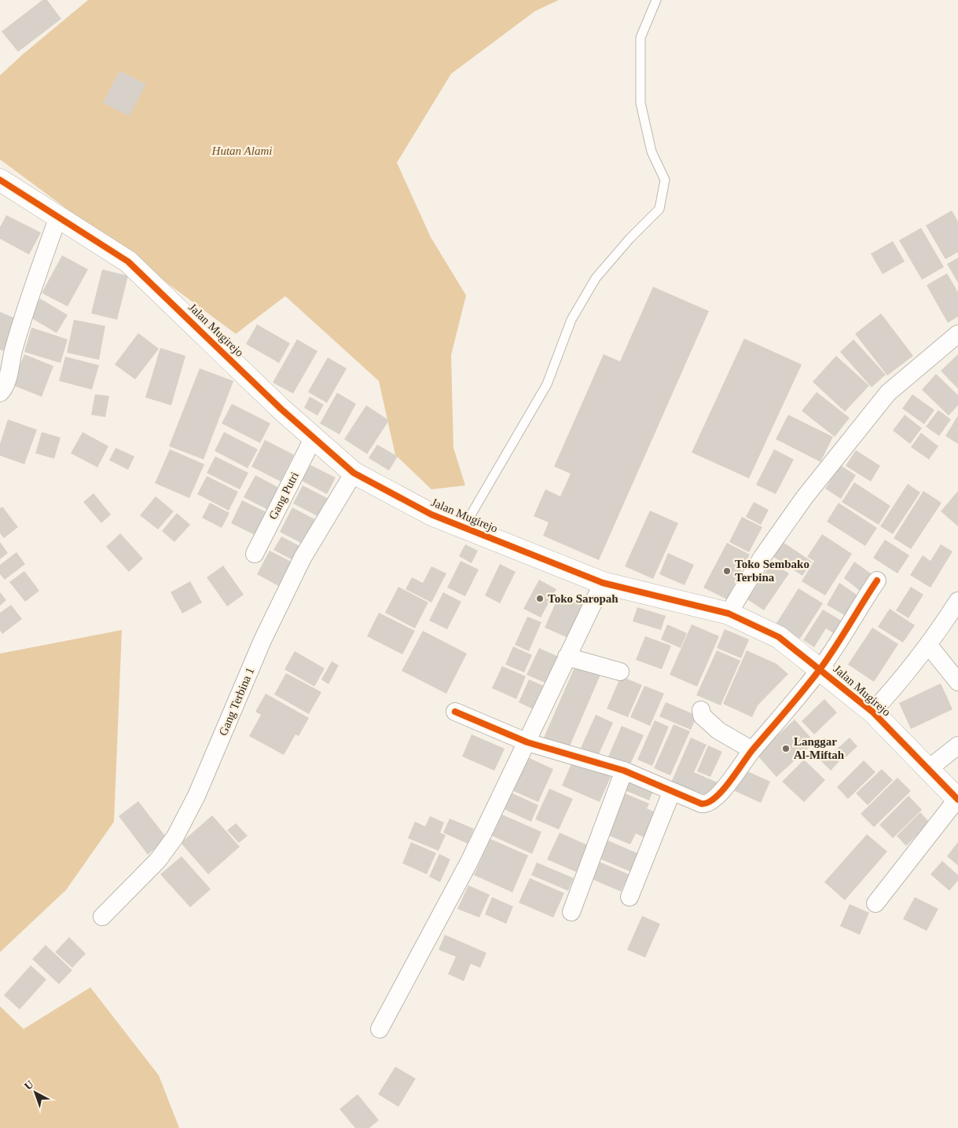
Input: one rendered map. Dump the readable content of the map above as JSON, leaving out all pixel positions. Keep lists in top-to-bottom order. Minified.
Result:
{"streets":{"street":["Jalan Mugirejo","Gang Putri","Gang Terbina 1"]},"crossings":[["Jalan Mugirejo","Gang Putri"],["Jalan Mugirejo","Gang Terbina 1"]],"parks":["Hutan Alami"],"places":["Toko Sembako Terbina","Toko Saropah","Langgar Al-Miftah"],"north":"top left"}
